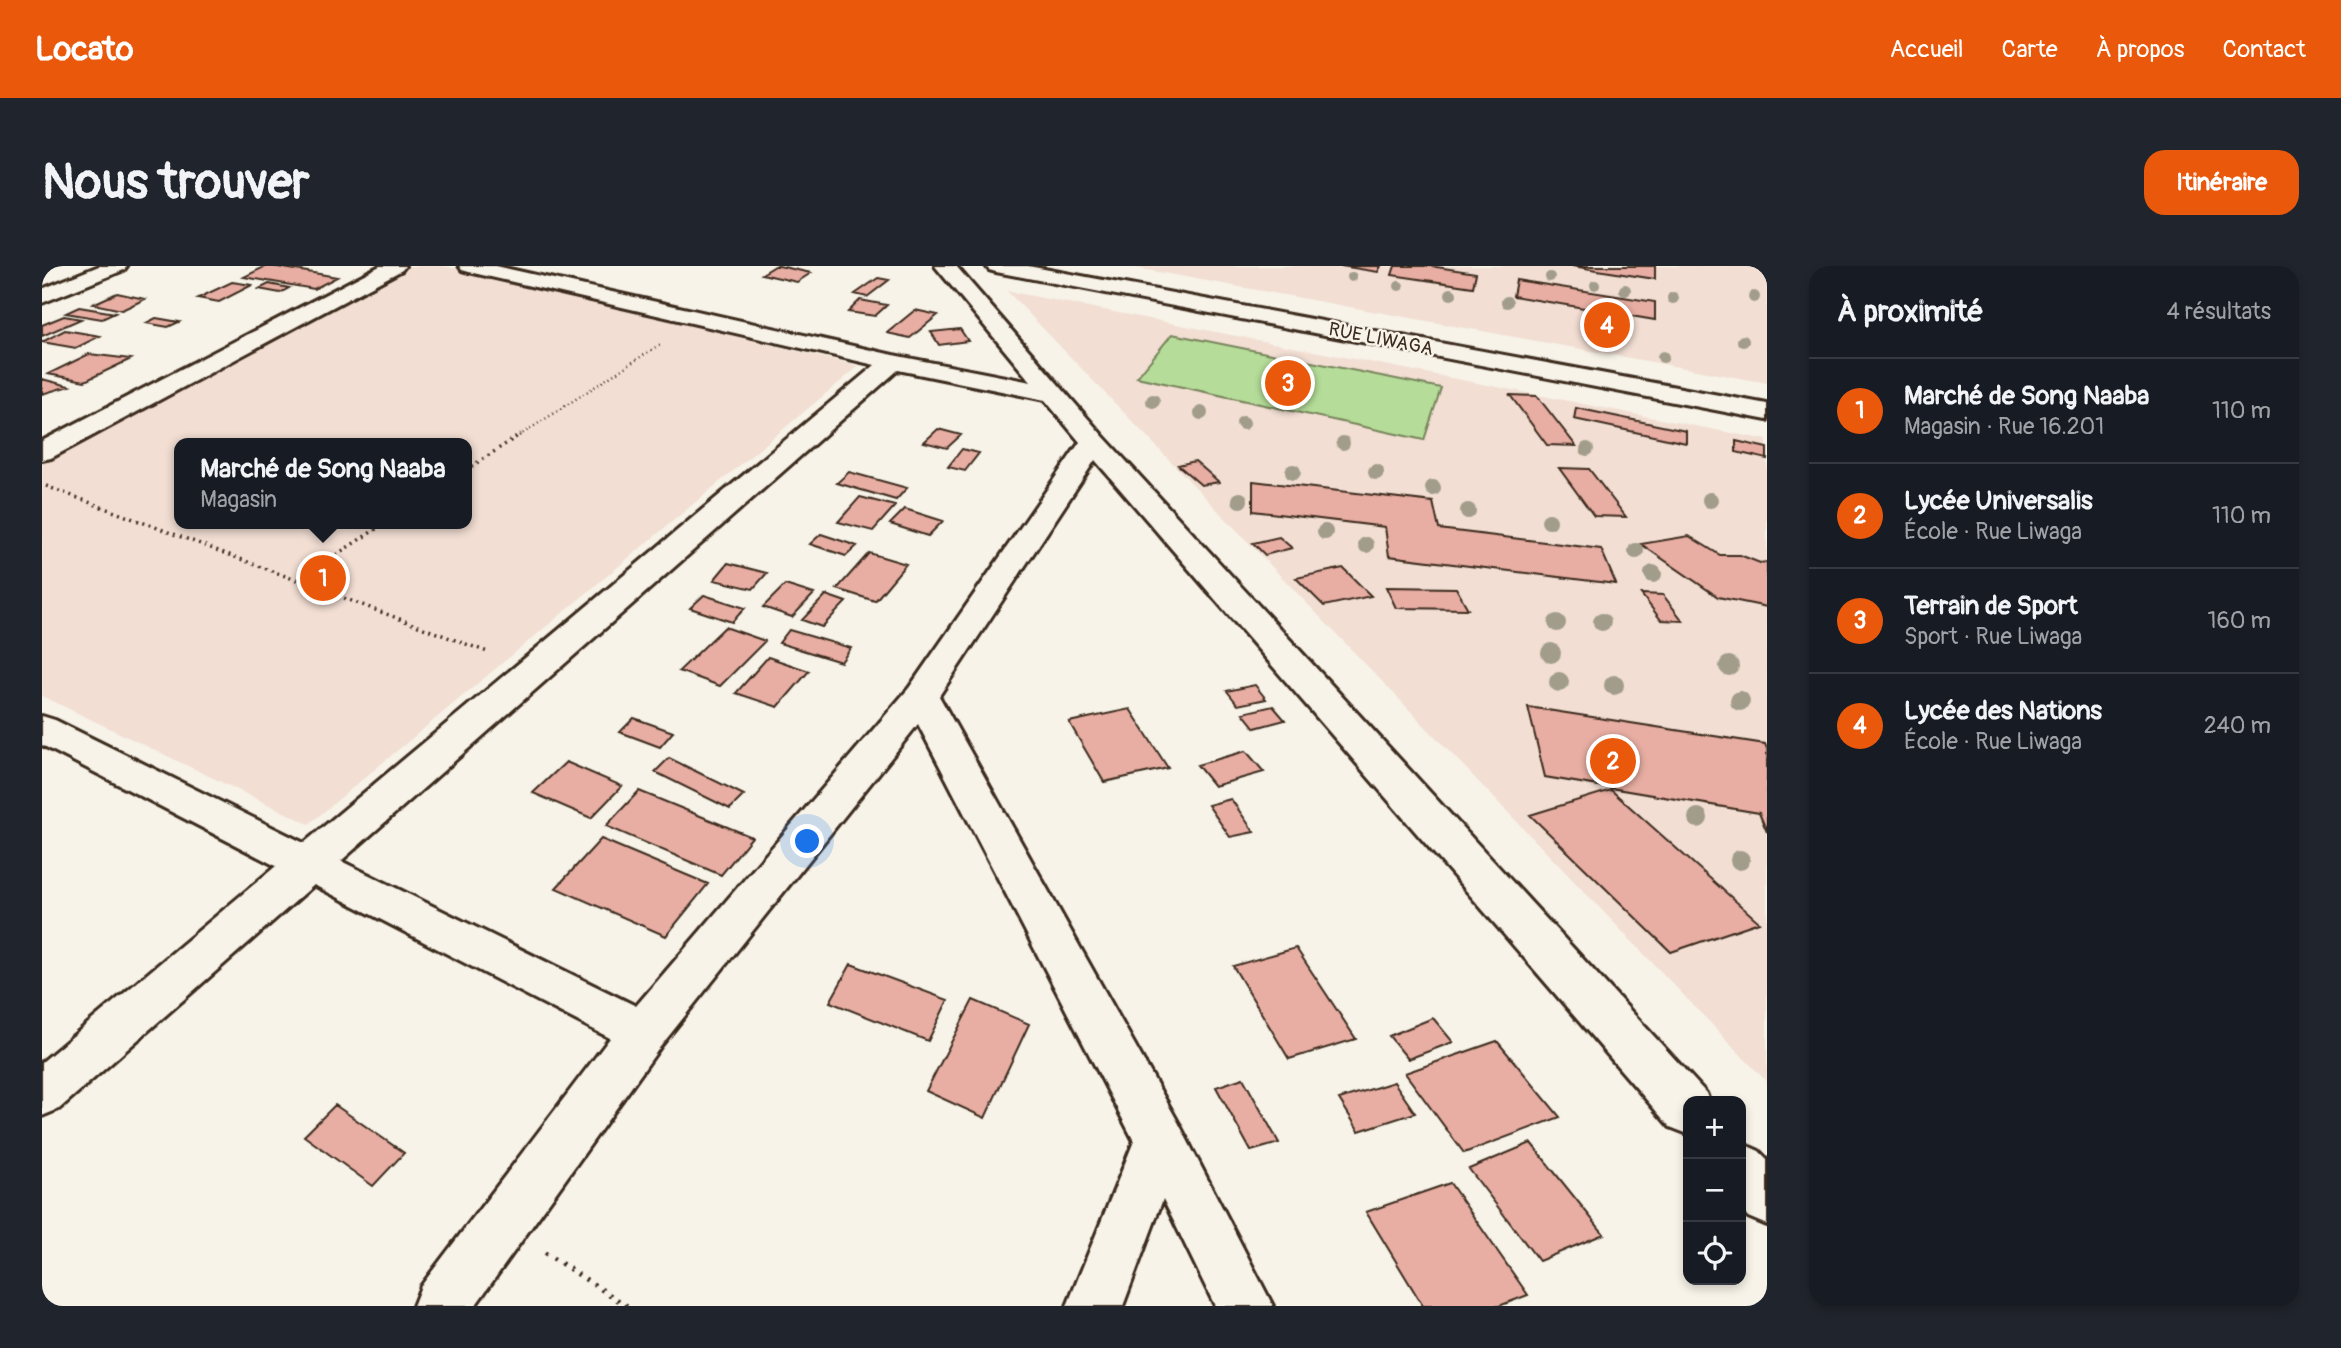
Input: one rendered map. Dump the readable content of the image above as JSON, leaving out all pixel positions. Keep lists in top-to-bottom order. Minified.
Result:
{"streets":{"street":["RUE LIWAGA"]},"page":{"header":"Locato","nav":["Accueil","Carte","À propos","Contact"],"buttons":"Itinéraire","title":"Nous trouver","heading":["À proximité","4 résultats"],"pins":["4","3","1","2"],"list":[{"mark":"1","name":"Marché de Song Naaba","note":"Magasin · Rue 16.201","value":"110 m"},{"mark":"2","name":"Lycée Universalis","note":"École · Rue Liwaga","value":"110 m"},{"mark":"3","name":"Terrain de Sport","note":"Sport · Rue Liwaga","value":"160 m"},{"mark":"4","name":"Lycée des Nations","note":"École · Rue Liwaga","value":"240 m"}],"popup":["Marché de Song Naaba","Magasin"],"map_buttons":["+","−"]}}
